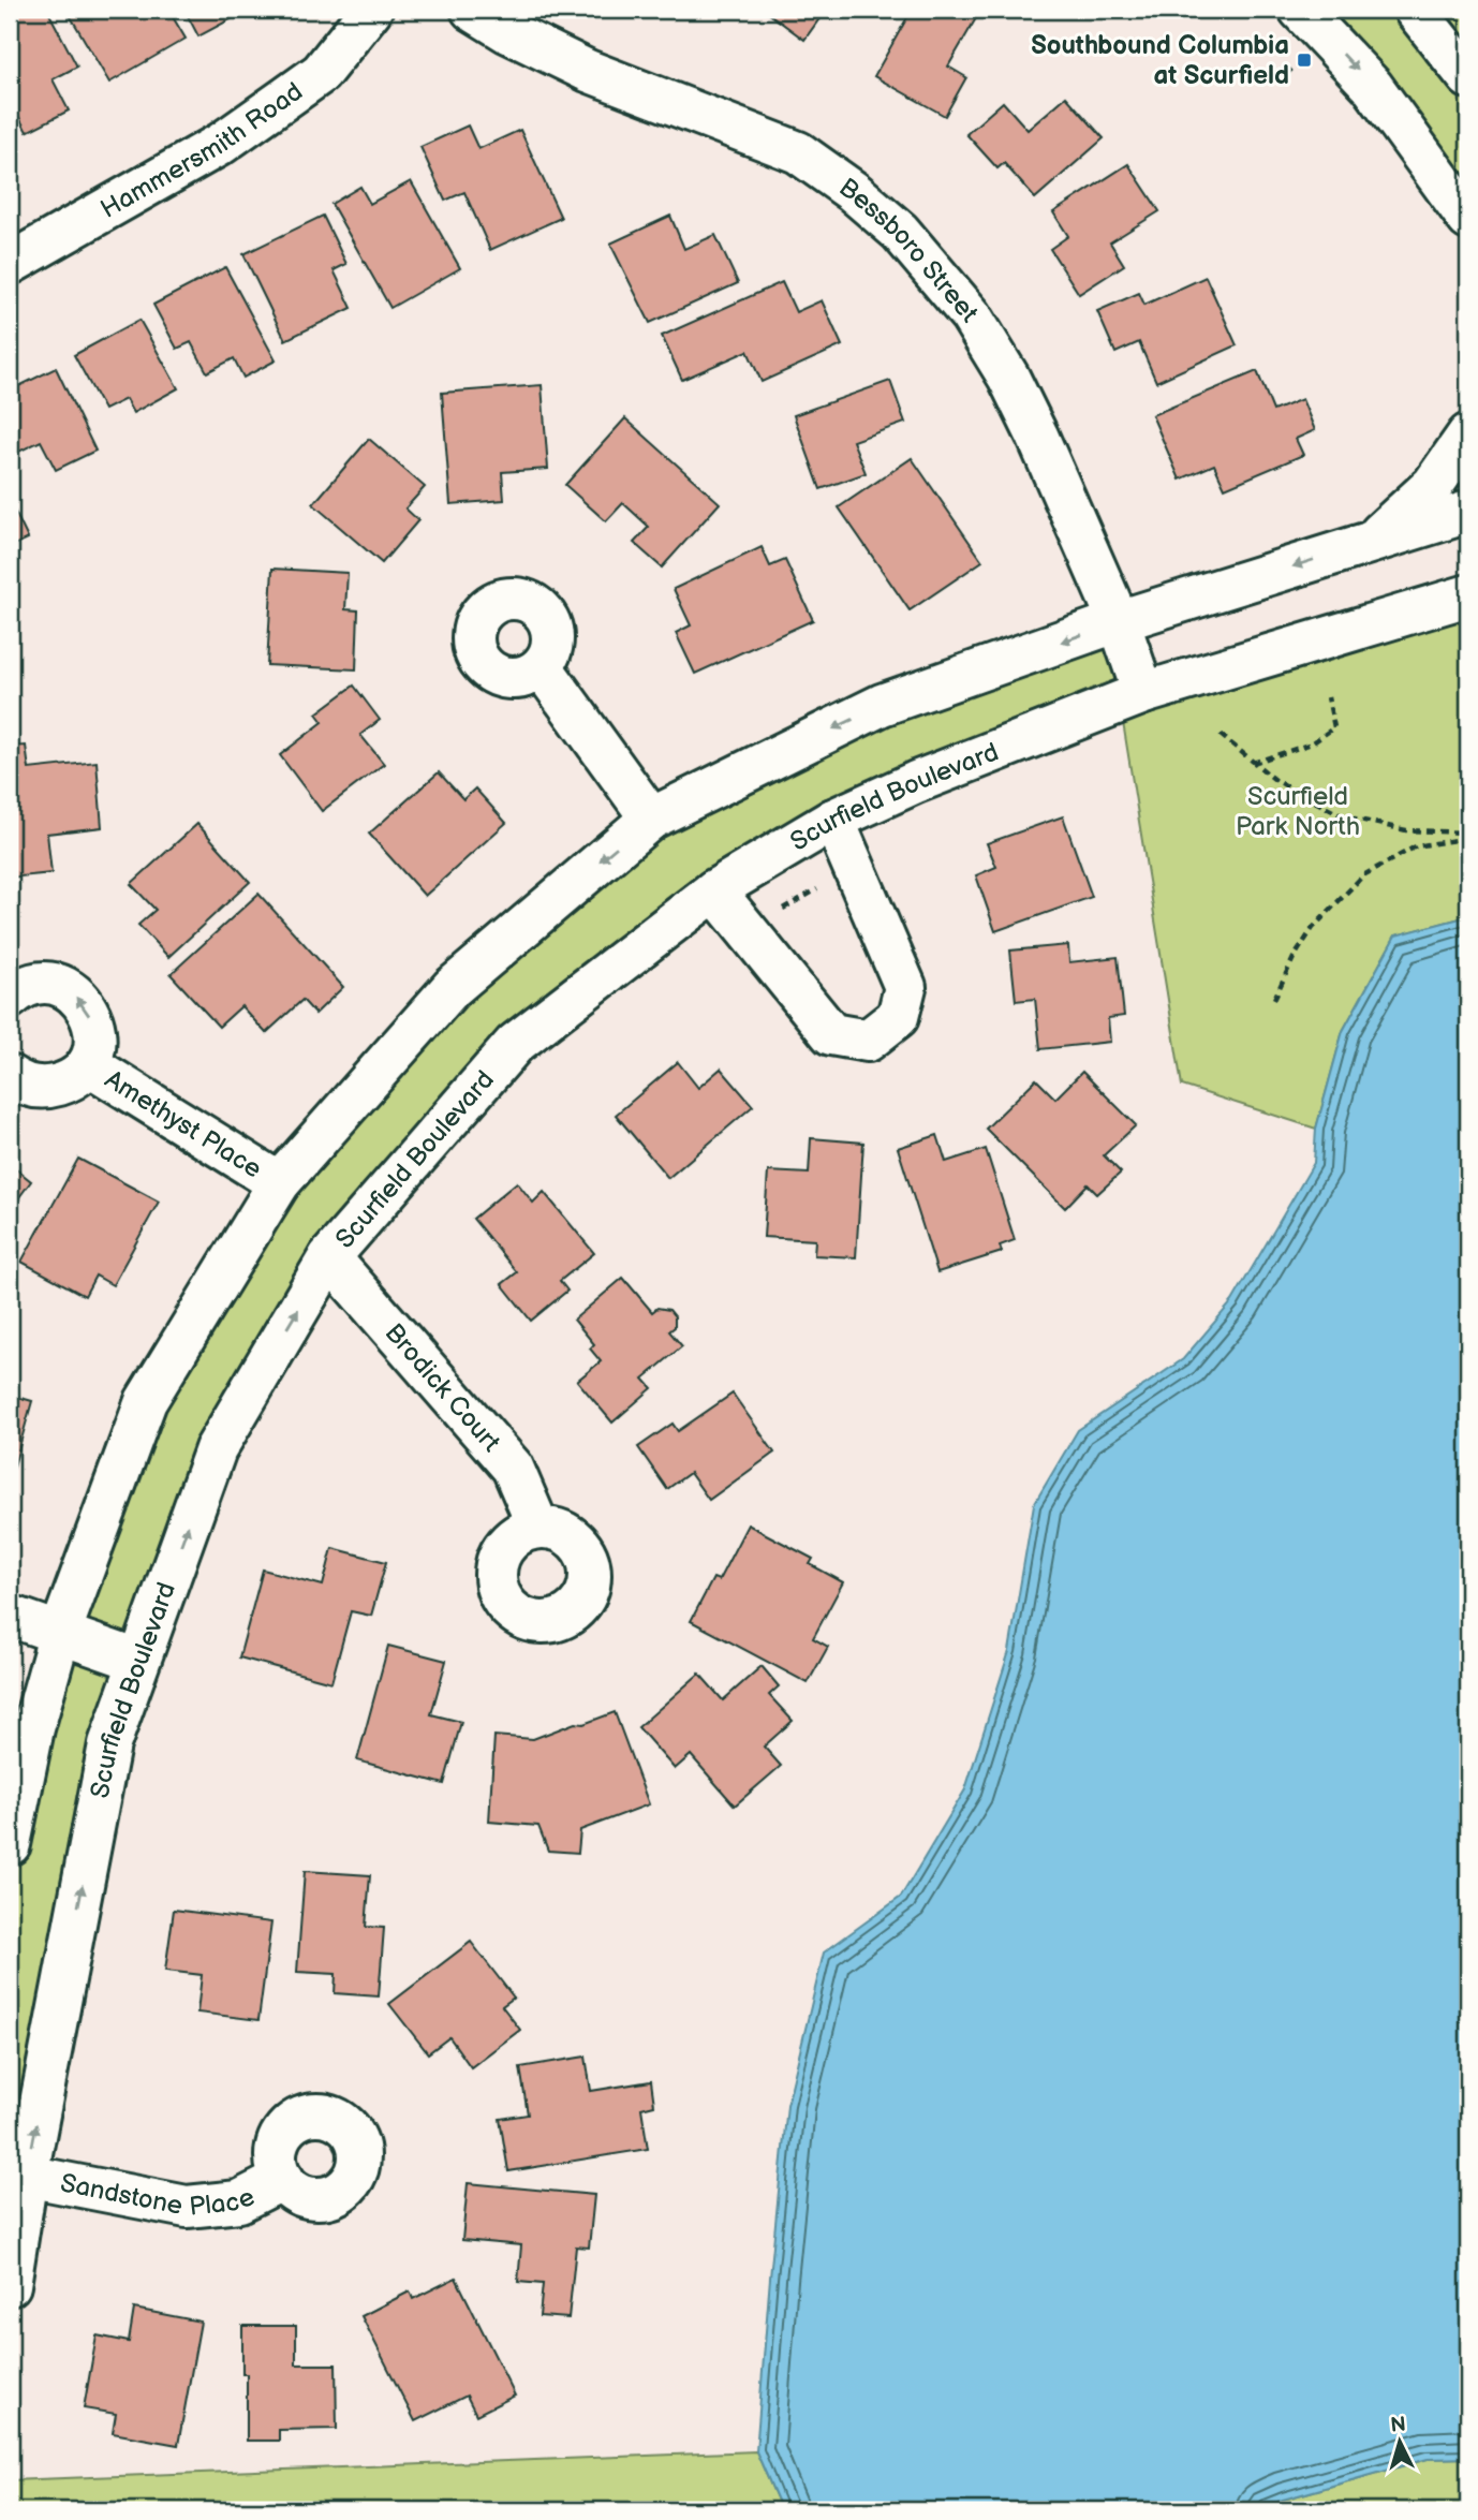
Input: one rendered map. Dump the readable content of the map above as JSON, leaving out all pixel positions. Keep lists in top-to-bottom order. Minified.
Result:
{"streets":{"street":["Hammersmith Road","Bessboro Street","Scurfield Boulevard","Amethyst Place","Brodick Court","Sandstone Place"]},"crossings":[["Bessboro Street","Scurfield Boulevard"],["Scurfield Boulevard","Brodick Court"],["Scurfield Boulevard","Sandstone Place"]],"parks":["Scurfield Park North"],"places":{"transit":["Southbound Columbia at Scurfield"]},"north":"top"}
